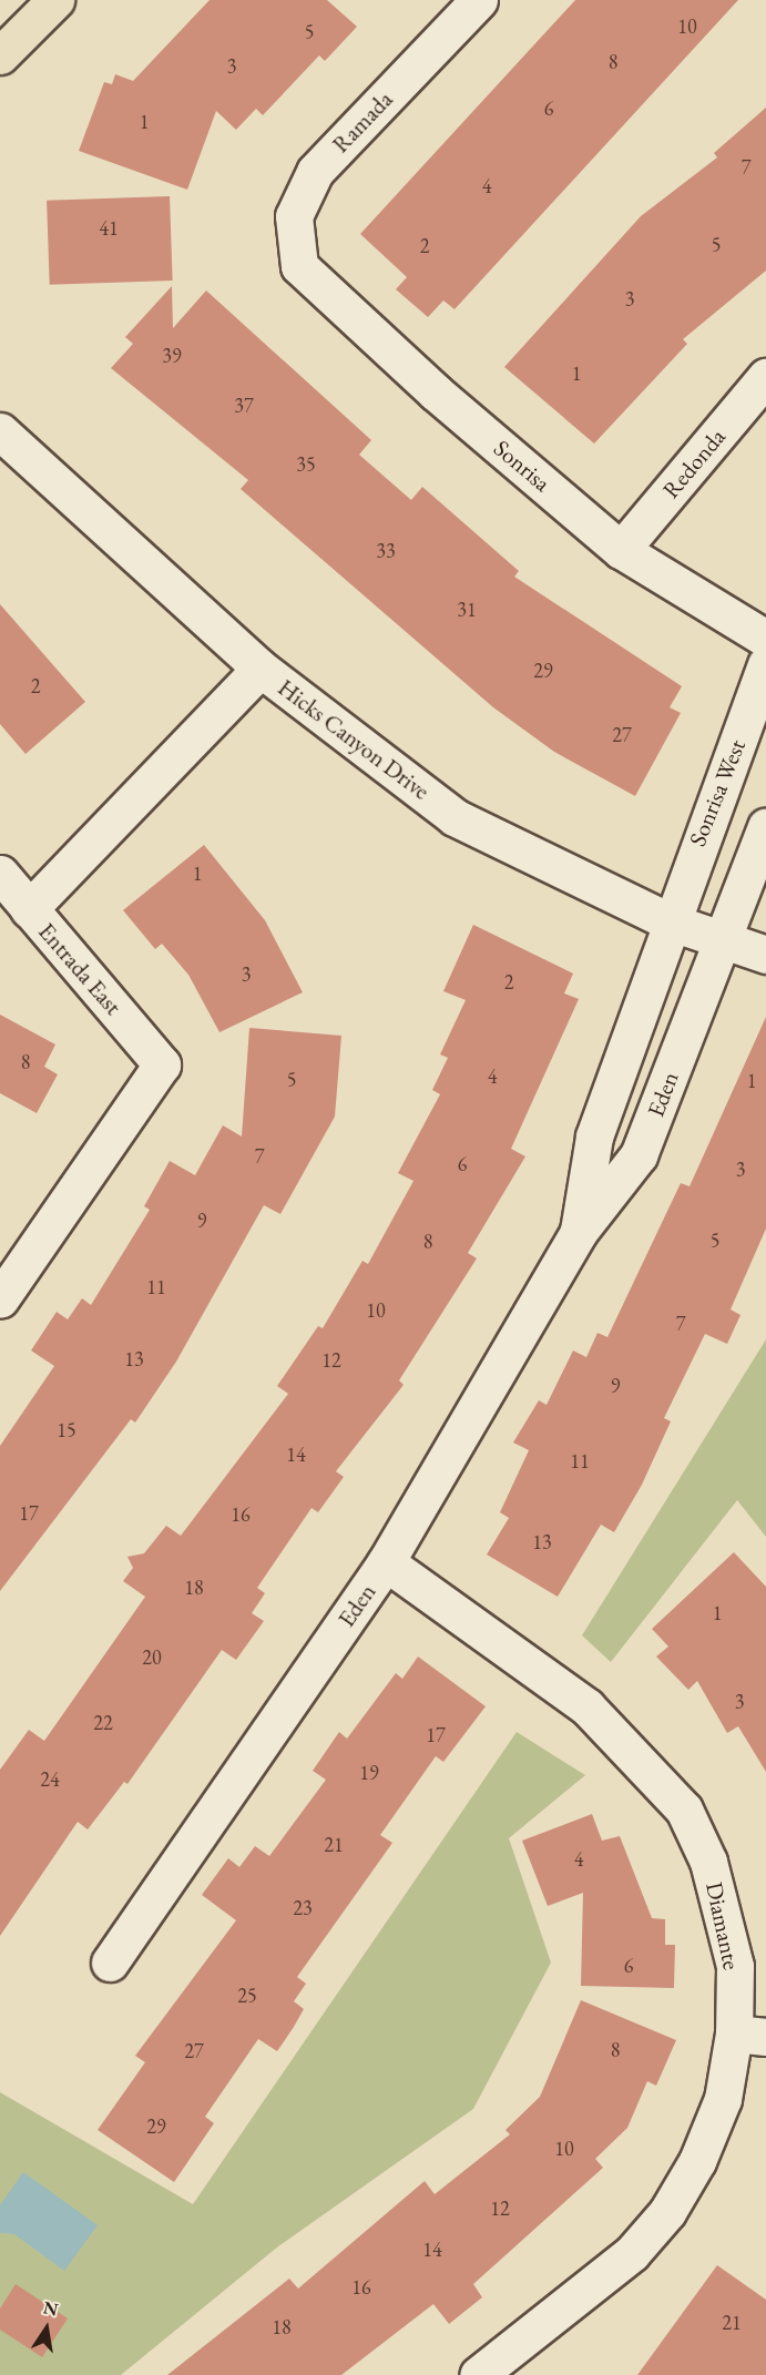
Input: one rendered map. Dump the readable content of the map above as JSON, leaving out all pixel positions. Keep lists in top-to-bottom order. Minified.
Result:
{"streets":{"street":["Ramada","Redonda","Sonrisa","Hicks Canyon Drive","Sonrisa West","Entrada East","Eden","Diamante"]},"crossings":[["Ramada","Sonrisa"],["Redonda","Sonrisa"],["Hicks Canyon Drive","Sonrisa West"],["Hicks Canyon Drive","Entrada East"],["Hicks Canyon Drive","Eden"],["Sonrisa West","Eden"],["Eden","Diamante"]],"house_numbers":["10","5","8","3","6","1","7","4","41","5","2","3","39","1","37","35","33","31","29","2","27","1","3","2","8","4","5","1","7","6","3","9","5","8","11","10","7","13","12","9","15","14","11","17","16","13","18","1","20","3","22","17","19","24","21","4","23","6","25","8","27","29","10","12","14","16","21","18"],"north":"top"}
